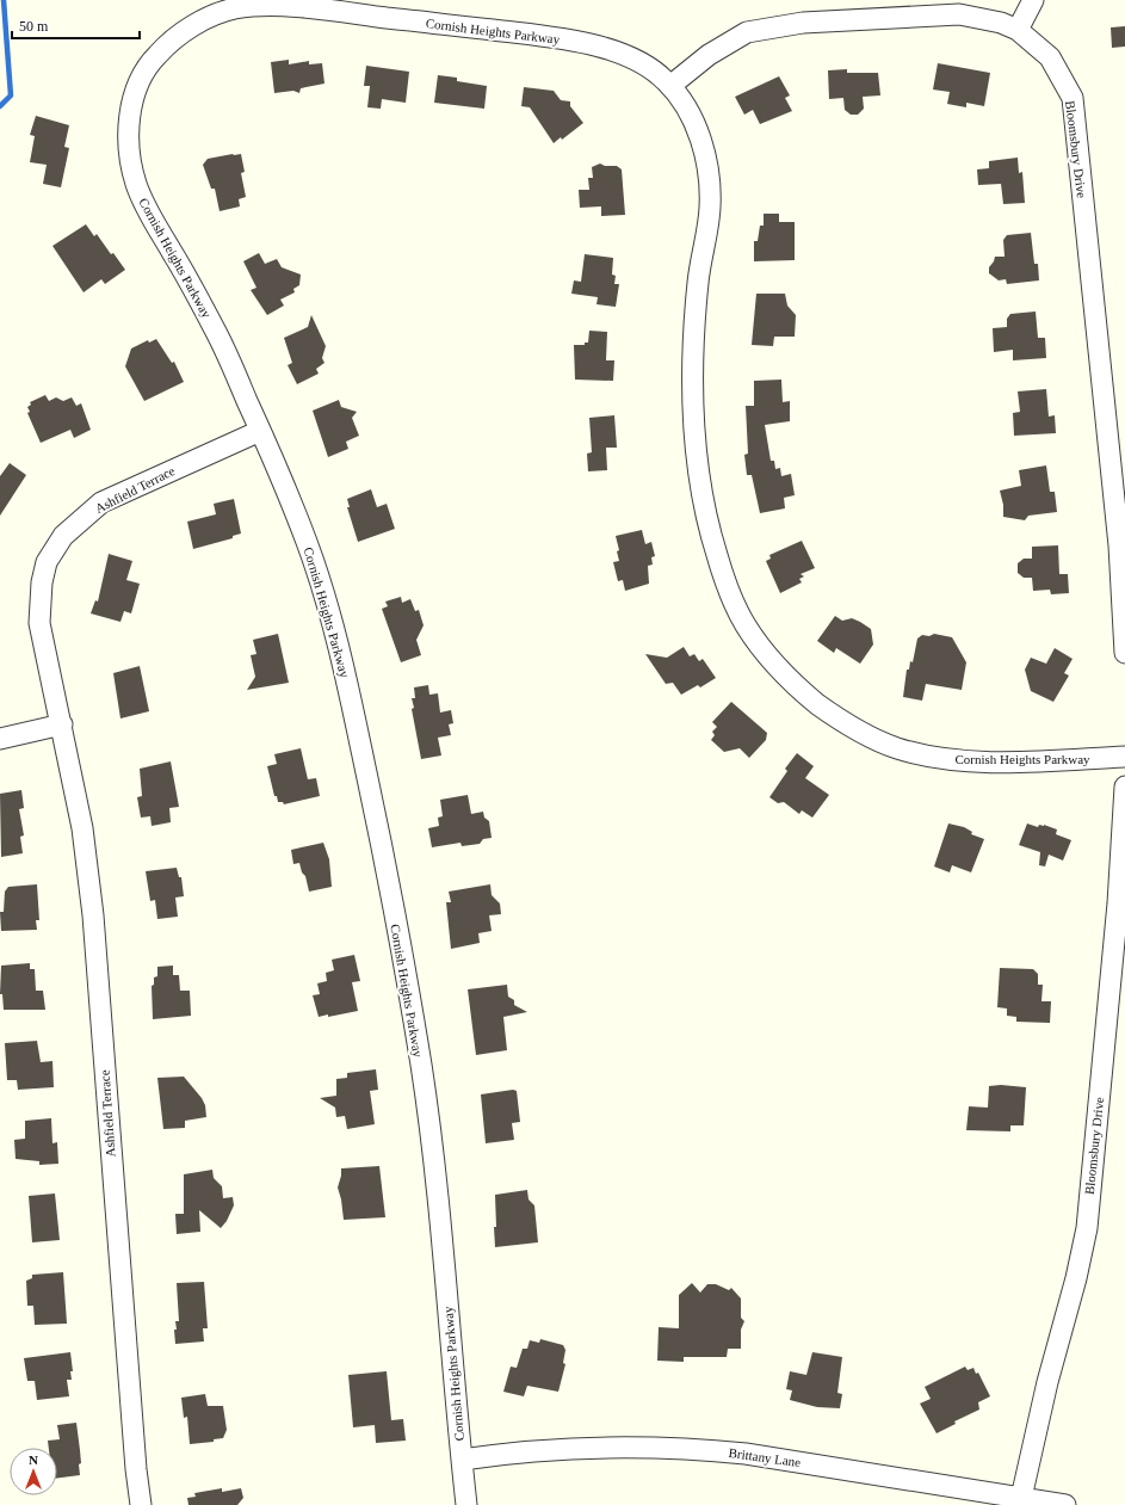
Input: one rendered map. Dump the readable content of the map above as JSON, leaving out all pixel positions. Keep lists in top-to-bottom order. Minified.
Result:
{"streets":{"street":["Cornish Heights Parkway","Bloomsbury Drive","Ashfield Terrace","Brittany Lane"]},"crossings":[["Cornish Heights Parkway","Bloomsbury Drive"],["Cornish Heights Parkway","Ashfield Terrace"],["Cornish Heights Parkway","Brittany Lane"],["Bloomsbury Drive","Brittany Lane"]],"scale_bar":"50 m","north":"top"}
